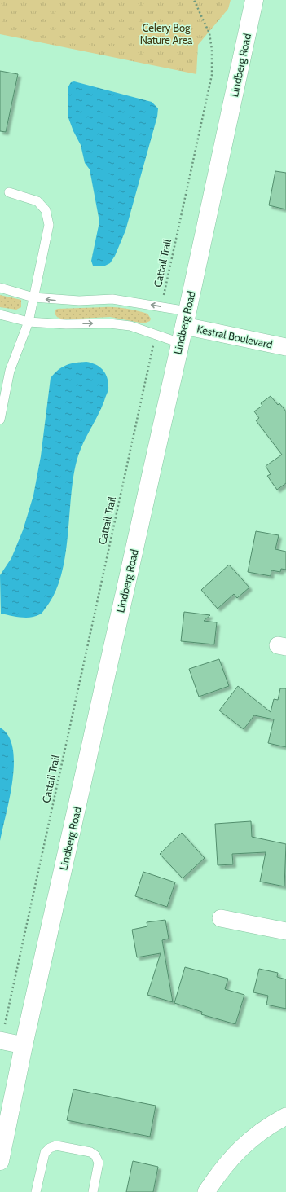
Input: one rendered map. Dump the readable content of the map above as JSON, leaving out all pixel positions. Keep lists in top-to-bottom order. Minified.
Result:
{"streets":{"main road":["Lindberg Road"],"street":["Kestral Boulevard"],"path":["Cattail Trail"]},"crossings":[["Lindberg Road","Kestral Boulevard"]],"parks":["Celery Bog Nature Area"]}
